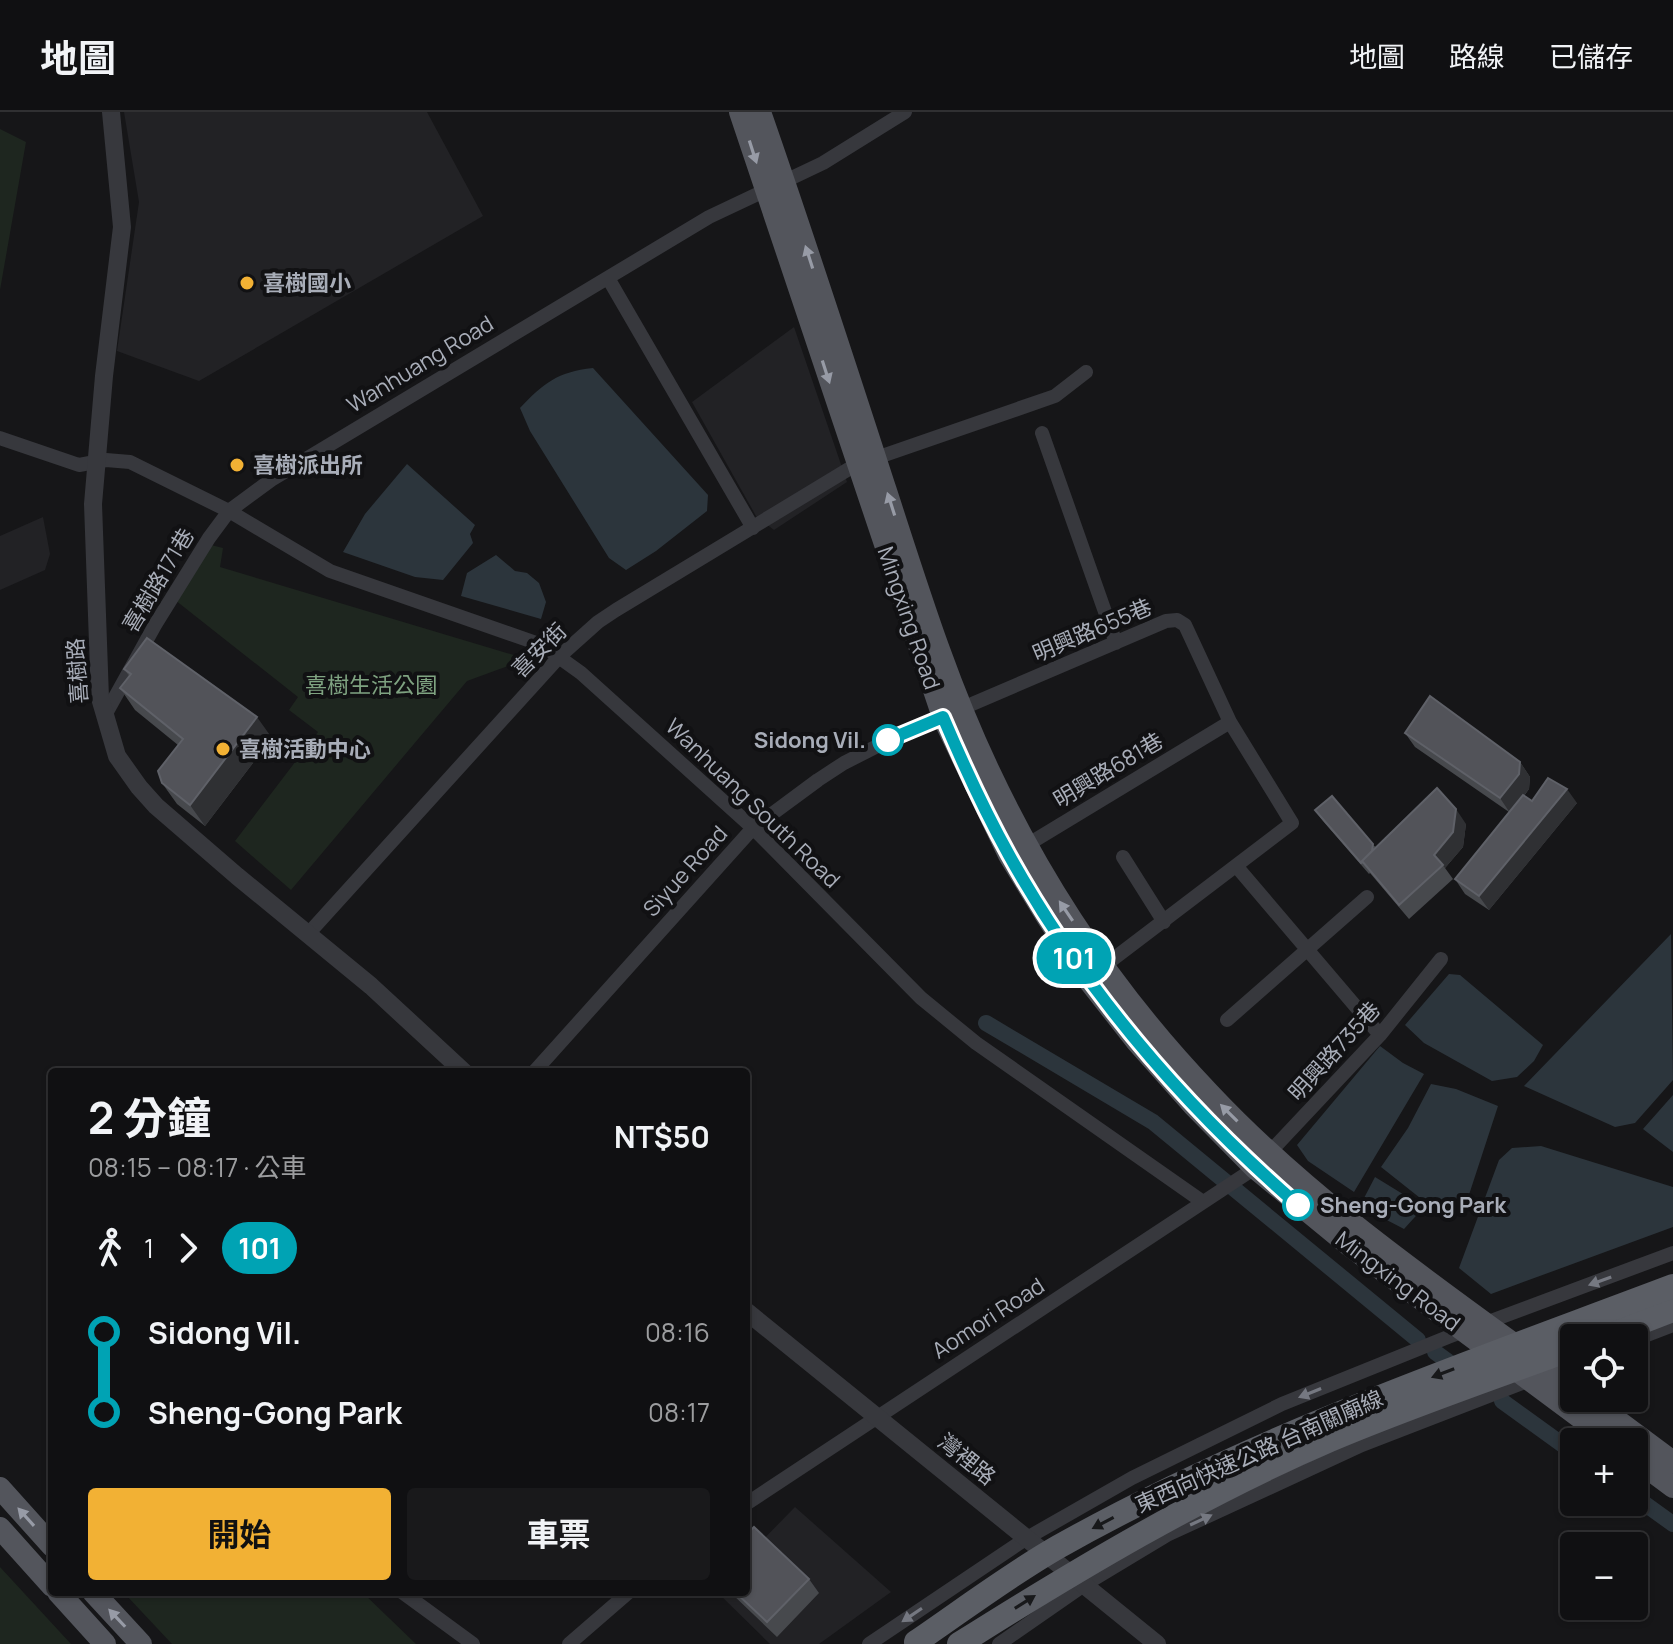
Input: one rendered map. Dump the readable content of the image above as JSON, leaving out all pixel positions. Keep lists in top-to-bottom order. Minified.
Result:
{"streets":{"highway":["東西向快速公路 台南關廟線"],"main road":["Mingxing Road"],"street":["Wanhuang Road","喜樹路171巷","明興路655巷","喜安街","喜樹路","明興路681巷","Wanhuang South Road","Siyue Road","明興路735巷","Aomori Road","灣裡路"]},"crossings":[["Wanhuang Road","喜樹路171巷"],["Wanhuang Road","Mingxing Road"],["Wanhuang Road","Wanhuang South Road"],["喜樹路171巷","喜樹路"],["喜樹路171巷","Wanhuang South Road"],["Mingxing Road","明興路655巷"],["Mingxing Road","喜安街"],["Mingxing Road","明興路681巷"],["Mingxing Road","Siyue Road"],["Mingxing Road","明興路735巷"],["Mingxing Road","Aomori Road"],["明興路655巷","明興路681巷"],["明興路655巷","Siyue Road"],["喜安街","喜樹路"],["喜安街","Wanhuang South Road"],["Wanhuang South Road","Siyue Road"],["Wanhuang South Road","Aomori Road"],["明興路735巷","Aomori Road"],["Aomori Road","灣裡路"]],"parks":["喜樹生活公園"],"places":["喜樹國小","喜樹派出所","Sidong Vil.","喜樹活動中心","Sheng-Gong Park"],"lines":["bus line 101"],"page":{"header":"地圖","nav":["地圖","路線","已儲存"],"on_map":"101","heading":["2 分鐘","08:15 – 08:17 · 公車","NT$50"],"legs":["1","101"],"list":[{"name":"Sidong Vil.","value":"08:16"},{"name":"Sheng-Gong Park","value":"08:17"}],"map_buttons":["+","−"],"buttons":["開始","車票"]}}
